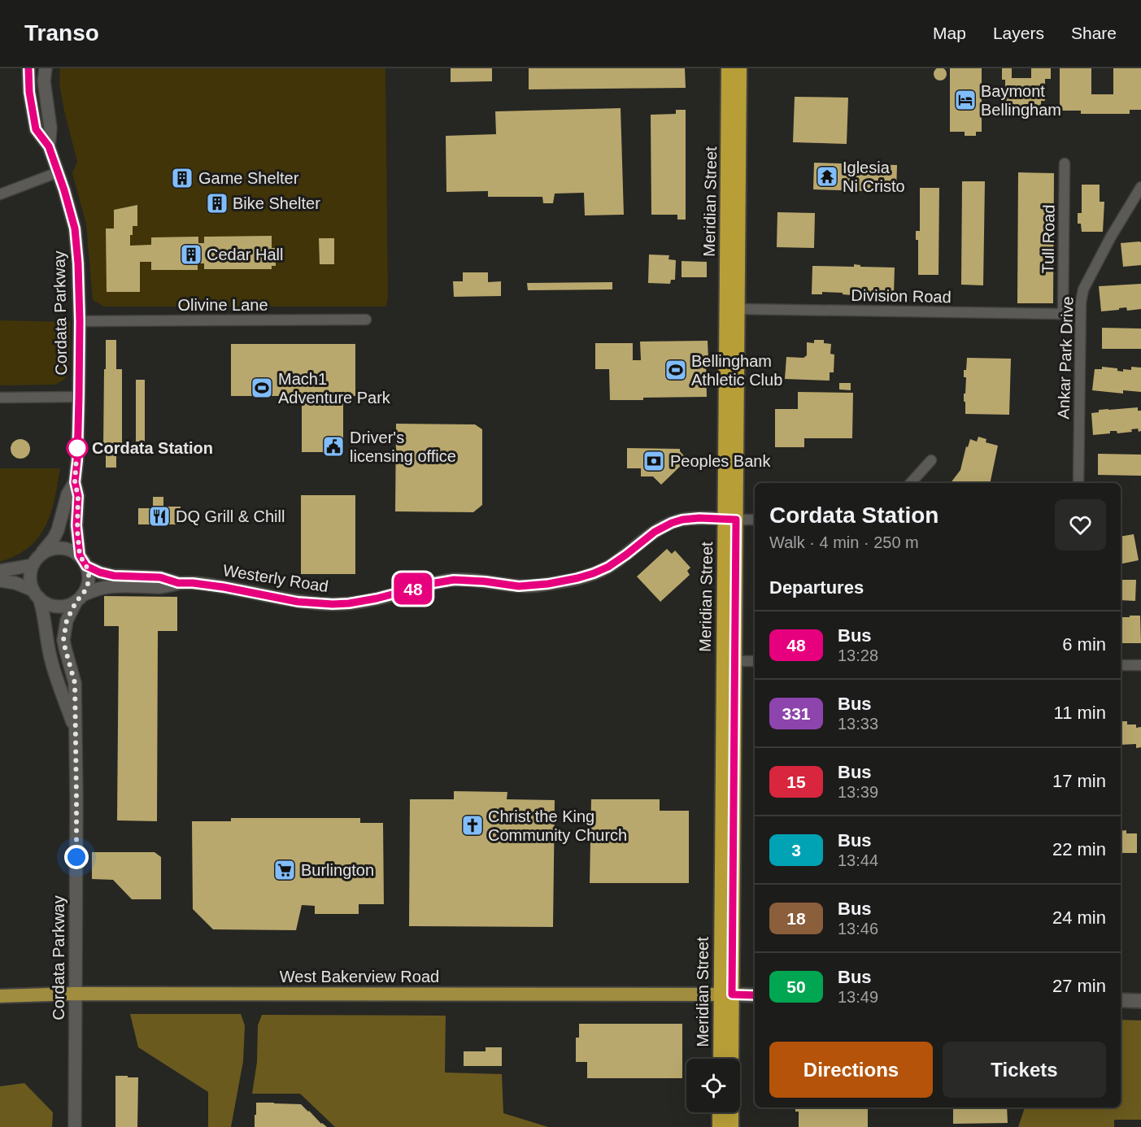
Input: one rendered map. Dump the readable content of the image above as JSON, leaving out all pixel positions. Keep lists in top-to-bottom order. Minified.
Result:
{"streets":{"highway":["Meridian Street"],"main road":["West Bakerview Road"],"street":["Tull Road","Division Road","Olivine Lane","Cordata Parkway","Ankar Park Drive","Westerly Road"]},"crossings":[["Meridian Street","Division Road"],["Meridian Street","Westerly Road"],["Meridian Street","West Bakerview Road"],["Tull Road","Division Road"],["Olivine Lane","Cordata Parkway"],["Cordata Parkway","Westerly Road"],["Cordata Parkway","West Bakerview Road"]],"places":{"hotel":["Baymont Bellingham"],"temple":["Iglesia Ni Cristo"],"building":["Game Shelter","Bike Shelter","Cedar Hall"],"sports":["Bellingham Athletic Club","Mach1 Adventure Park"],"public building":["Driver's licensing office"],"other":["Cordata Station"],"bank":["Peoples Bank"],"restaurant":["DQ Grill & Chill"],"church":["Christ the King Community Church"],"supermarket":["Burlington"]},"lines":["bus line 48"],"page":{"header":"Transo","nav":["Map","Layers","Share"],"on_map":"48","heading":[["Cordata Station","Walk · 4 min · 250 m"],"Departures"],"list":[{"mark":"48","name":"Bus","note":"13:28","value":"6 min"},{"mark":"331","name":"Bus","note":"13:33","value":"11 min"},{"mark":"15","name":"Bus","note":"13:39","value":"17 min"},{"mark":"3","name":"Bus","note":"13:44","value":"22 min"},{"mark":"18","name":"Bus","note":"13:46","value":"24 min"},{"mark":"50","name":"Bus","note":"13:49","value":"27 min"}],"buttons":["Directions","Tickets"]}}
